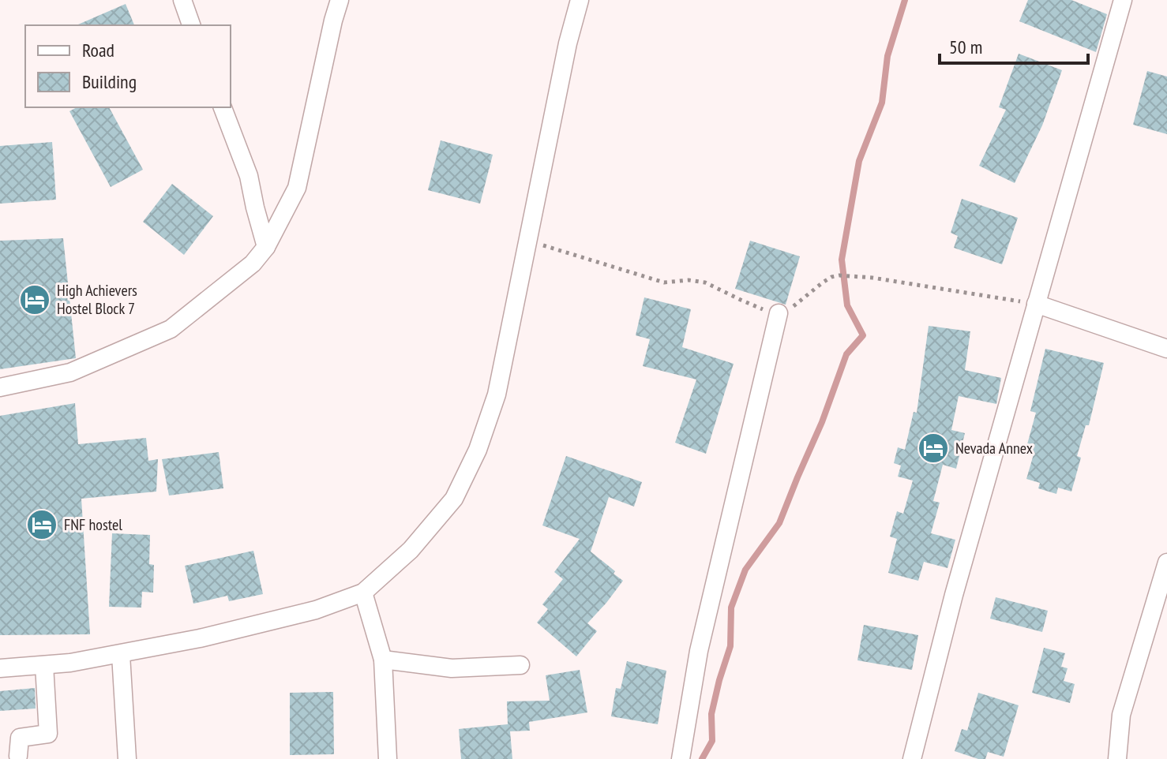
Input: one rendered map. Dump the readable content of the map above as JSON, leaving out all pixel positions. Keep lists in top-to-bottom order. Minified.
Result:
{"places":{"hotel":["High Achievers Hostel Block 7","Nevada Annex","FNF hostel"]},"legend":["Road","Building"],"scale_bar":"50 m"}
